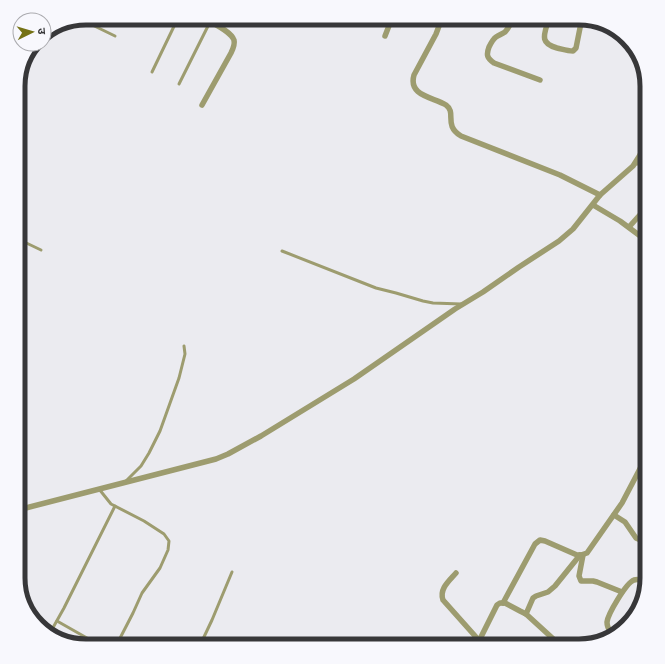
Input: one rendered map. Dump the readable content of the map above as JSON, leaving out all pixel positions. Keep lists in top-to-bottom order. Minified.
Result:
{"north":"right"}
